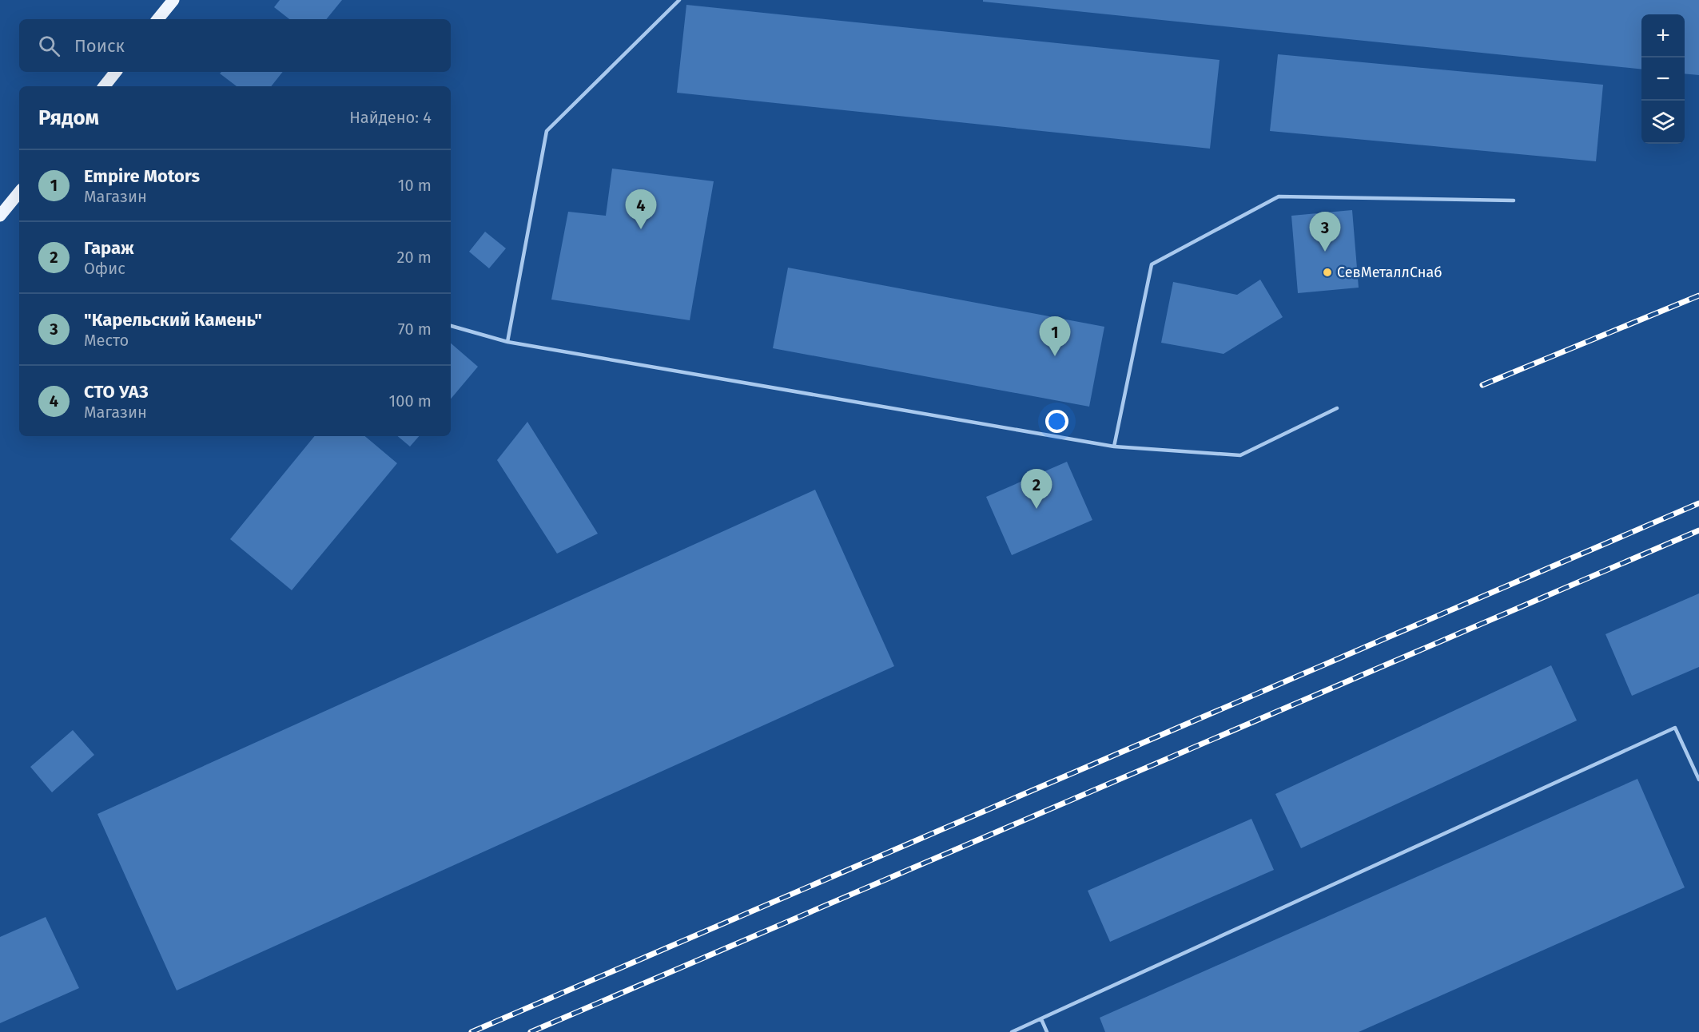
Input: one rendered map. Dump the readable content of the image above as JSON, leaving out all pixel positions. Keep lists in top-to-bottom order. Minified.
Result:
{"places":["СевМеталлСнаб"],"page":{"map_buttons":["+","−"],"search":"Поиск","heading":["Рядом","Найдено: 4"],"list":[{"mark":"1","name":"Empire Motors","note":"Магазин","value":"10 m"},{"mark":"2","name":"Гараж","note":"Офис","value":"20 m"},{"mark":"3","name":"\"Карельский Камень\"","note":"Место","value":"70 m"},{"mark":"4","name":"СТО УАЗ","note":"Магазин","value":"100 m"}],"pins":["4","3","1","2"]}}
